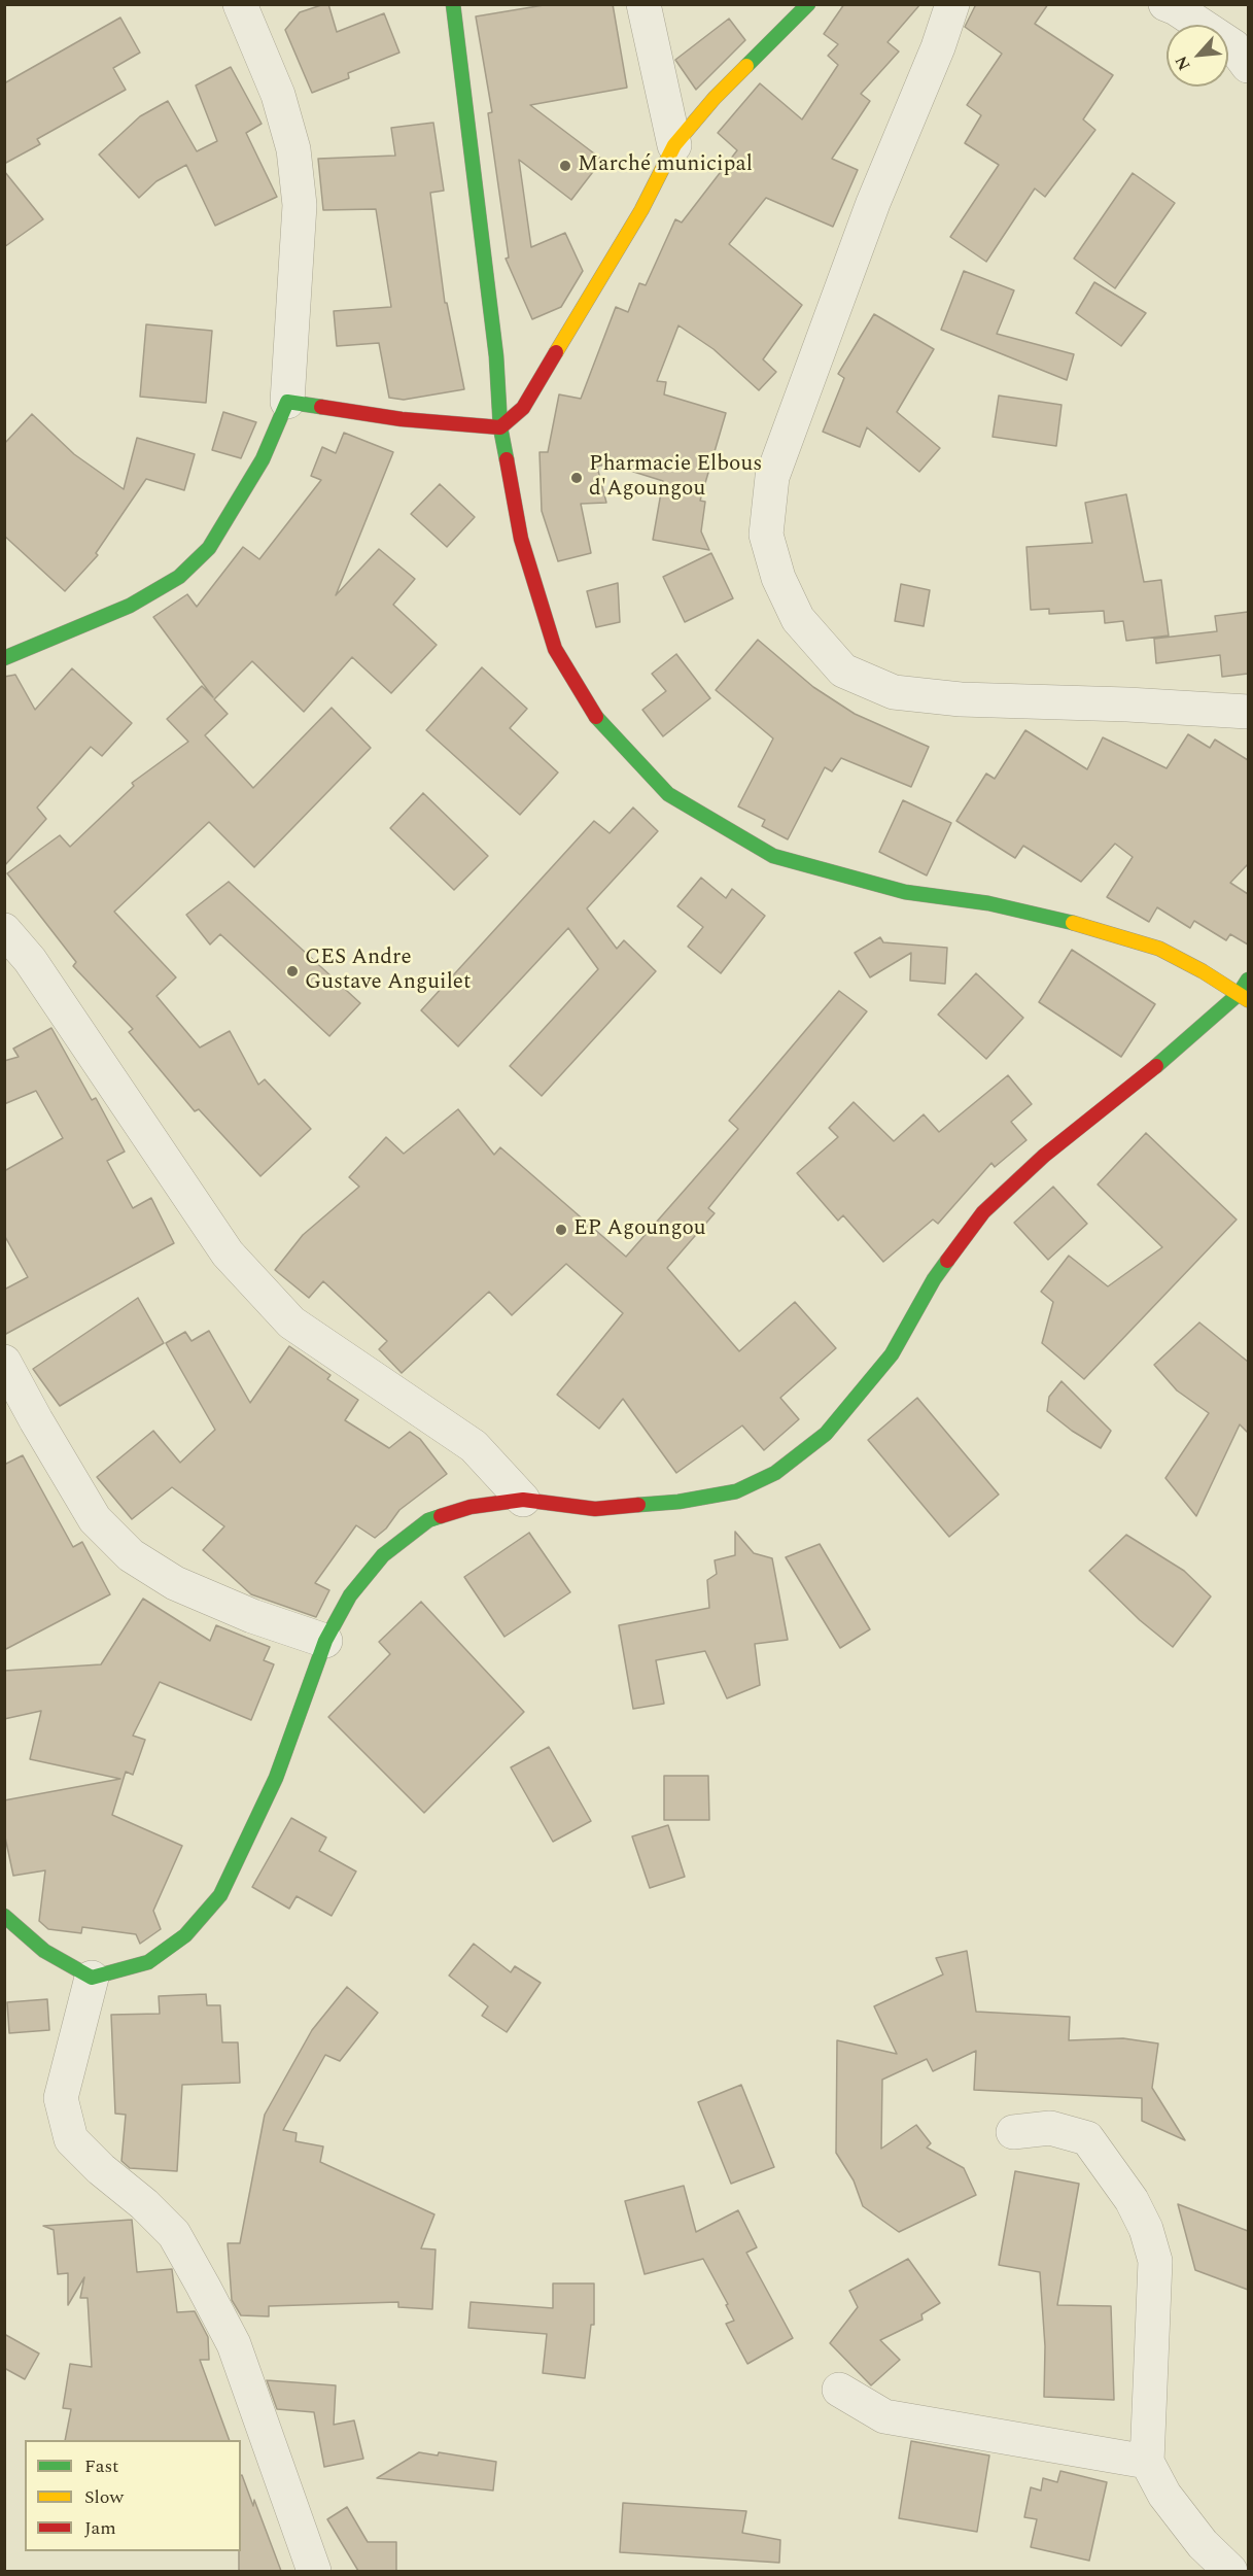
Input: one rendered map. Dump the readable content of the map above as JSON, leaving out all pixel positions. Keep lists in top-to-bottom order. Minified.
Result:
{"places":["Marché municipal","Pharmacie Elbous d'Agoungou","CES Andre Gustave Anguilet","EP Agoungou"],"legend":["Fast","Slow","Jam"],"north":"bottom left"}
